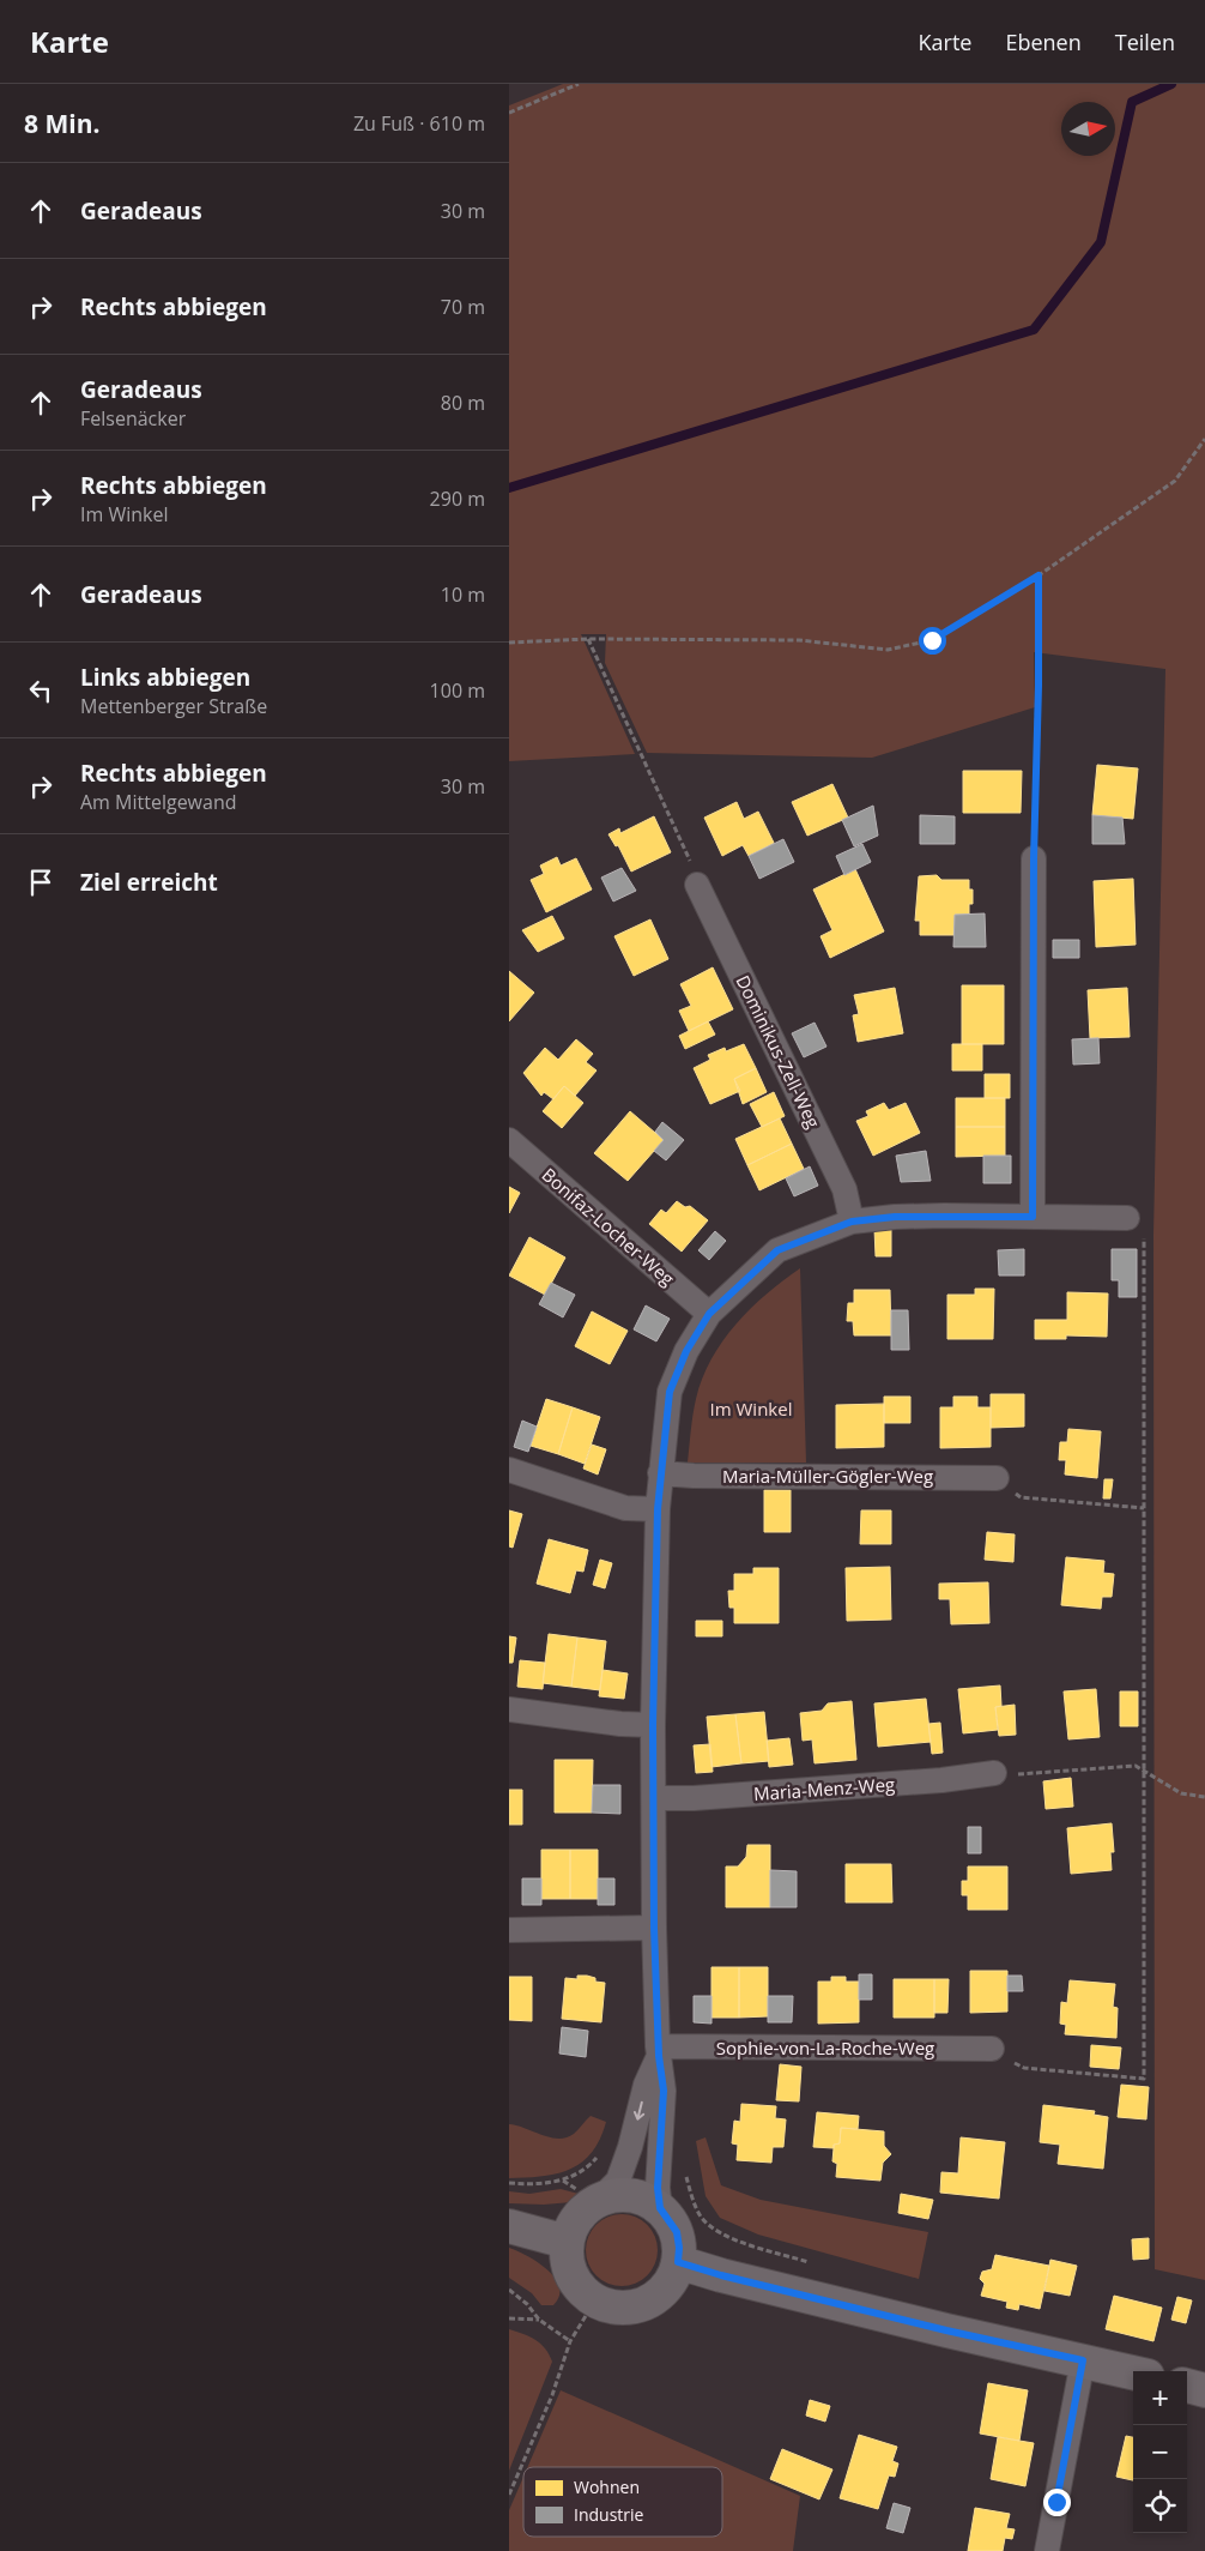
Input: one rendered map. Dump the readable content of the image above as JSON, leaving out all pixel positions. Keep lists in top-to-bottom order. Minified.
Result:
{"streets":{"street":["Dominikus-Zell-Weg","Bonifaz-Locher-Weg","Maria-Müller-Gögler-Weg","Maria-Menz-Weg","Sophie-von-La-Roche-Weg"]},"parks":["Im Winkel"],"legend":["Wohnen","Industrie"],"north":"right","page":{"header":"Karte","nav":["Karte","Ebenen","Teilen"],"heading":["8 Min.","Zu Fuß · 610 m"],"list":[["Geradeaus","30 m"],["Rechts abbiegen","70 m"],["Geradeaus","Felsenäcker","80 m"],["Rechts abbiegen","Im Winkel","290 m"],["Geradeaus","10 m"],["Links abbiegen","Mettenberger Straße","100 m"],["Rechts abbiegen","Am Mittelgewand","30 m"],"Ziel erreicht"],"map_buttons":["+","−"]}}
